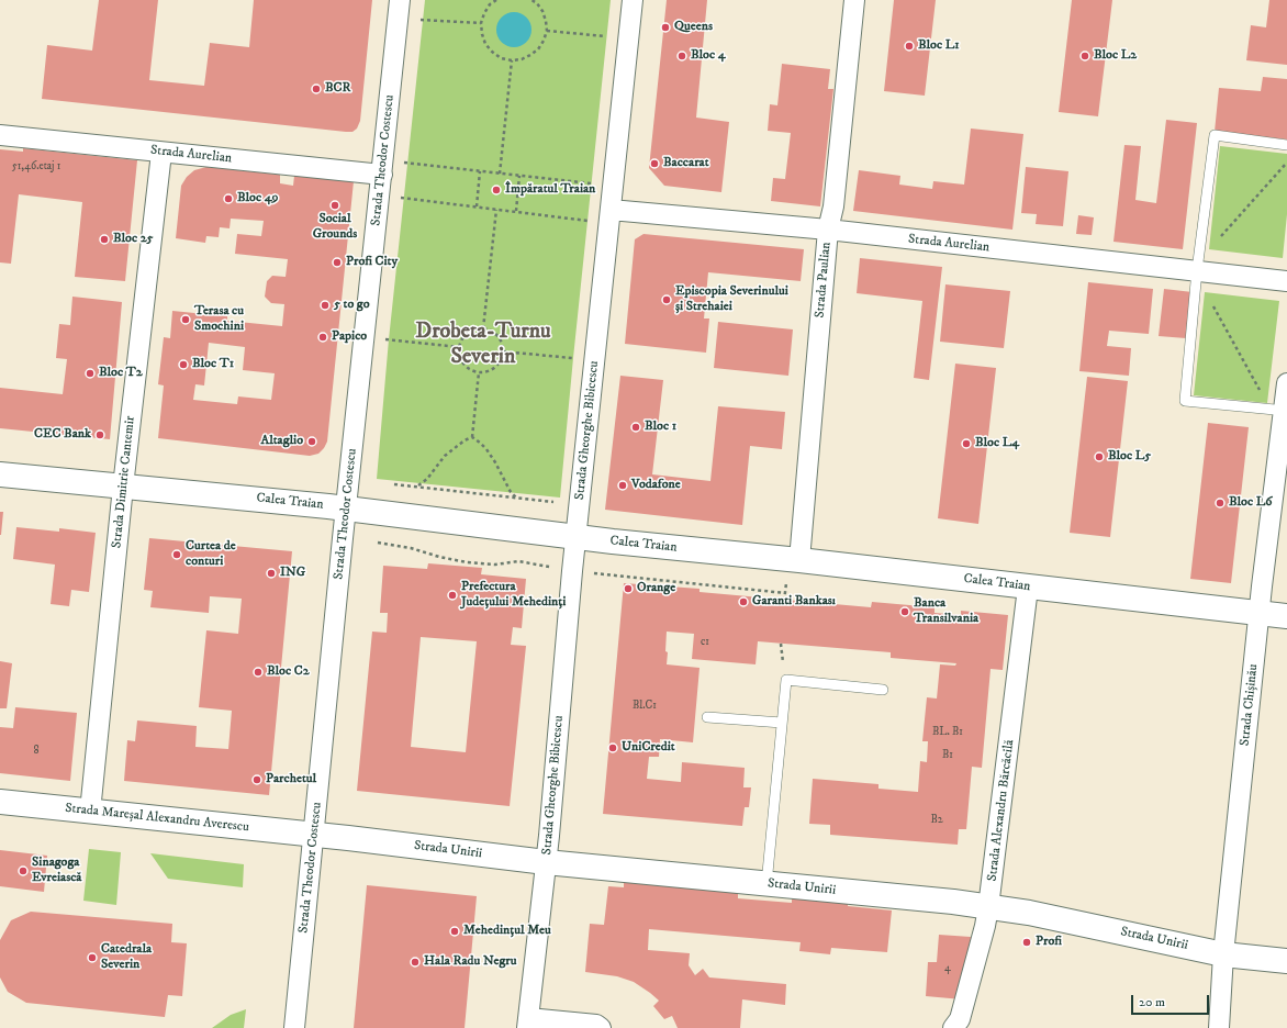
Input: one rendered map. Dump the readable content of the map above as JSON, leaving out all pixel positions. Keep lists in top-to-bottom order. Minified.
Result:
{"streets":{"street":["Strada Aurelian","Strada Theodor Costescu","Strada Paulian","Strada Gheorghe Bibicescu","Strada Dimitrie Cantemir","Calea Traian","Strada Chișinău","Strada Alexandru Bărcăcilă","Strada Mareșal Alexandru Averescu","Strada Unirii"]},"crossings":[["Strada Aurelian","Strada Theodor Costescu"],["Strada Aurelian","Strada Paulian"],["Strada Aurelian","Strada Gheorghe Bibicescu"],["Strada Aurelian","Strada Dimitrie Cantemir"],["Strada Theodor Costescu","Calea Traian"],["Strada Theodor Costescu","Strada Mareșal Alexandru Averescu"],["Strada Theodor Costescu","Strada Unirii"],["Strada Paulian","Calea Traian"],["Strada Gheorghe Bibicescu","Calea Traian"],["Strada Gheorghe Bibicescu","Strada Unirii"],["Strada Dimitrie Cantemir","Calea Traian"],["Strada Dimitrie Cantemir","Strada Mareșal Alexandru Averescu"],["Calea Traian","Strada Chișinău"],["Calea Traian","Strada Alexandru Bărcăcilă"],["Strada Chișinău","Strada Unirii"],["Strada Alexandru Bărcăcilă","Strada Unirii"],["Strada Mareșal Alexandru Averescu","Strada Unirii"]],"districts":["Drobeta-Turnu Severin"],"places":["Queens","Bloc L1","Bloc 4","Bloc L2","BCR","Baccarat","Împăratul Traian","Bloc 49","Social Grounds","Bloc 25","Profi City","Episcopia Severinului și Strehaiei","5 to go","Terasa cu Smochini","Papico","Bloc T1","Bloc T2","Bloc 1","CEC Bank","Altaglio","Bloc L4","Bloc L5","Vodafone","Bloc L6","Curtea de conturi","ING","Orange","Prefectura Județului Mehedinți","Garanti Bankası","Banca Transilvania","Bloc C2","UniCredit","Parchetul","Sinagoga Evreiască","Mehedințul Meu","Profi","Catedrala Severin","Hala Radu Negru"],"house_numbers":["51,46.etaj 1","c1","Bl.C1","BL. B1","8","B1","B2","4"],"scale_bar":"20 m"}
